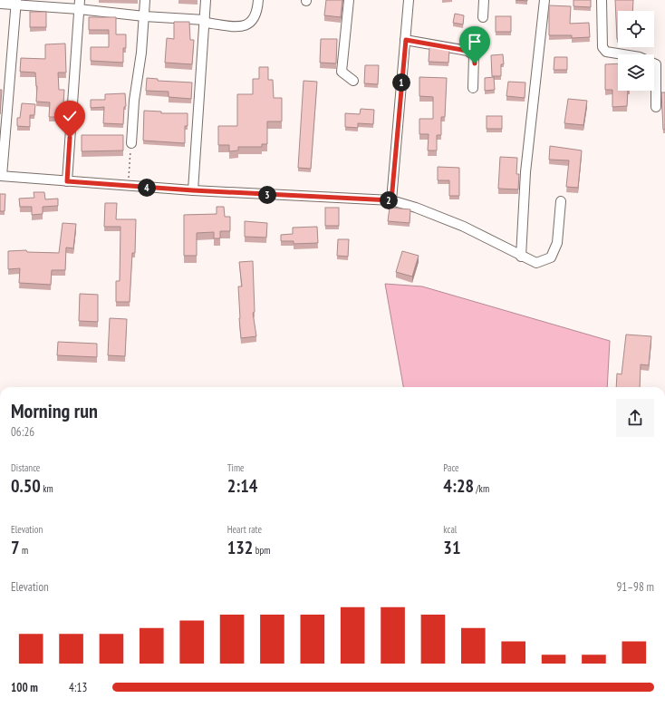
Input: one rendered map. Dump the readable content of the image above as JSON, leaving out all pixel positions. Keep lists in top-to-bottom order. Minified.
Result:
{"page":{"pins":["1","4","3","2"],"heading":["Morning run","06:26"],"stats":[["Distance","0.50 km"],["Time","2:14"],["Pace","4:28 /km"],["Elevation","7 m"],["Heart rate","132 bpm"],["kcal","31"]],"chart":["Elevation","91–98 m"],"list":[{"name":"100 m","note":"4:13"}]}}
